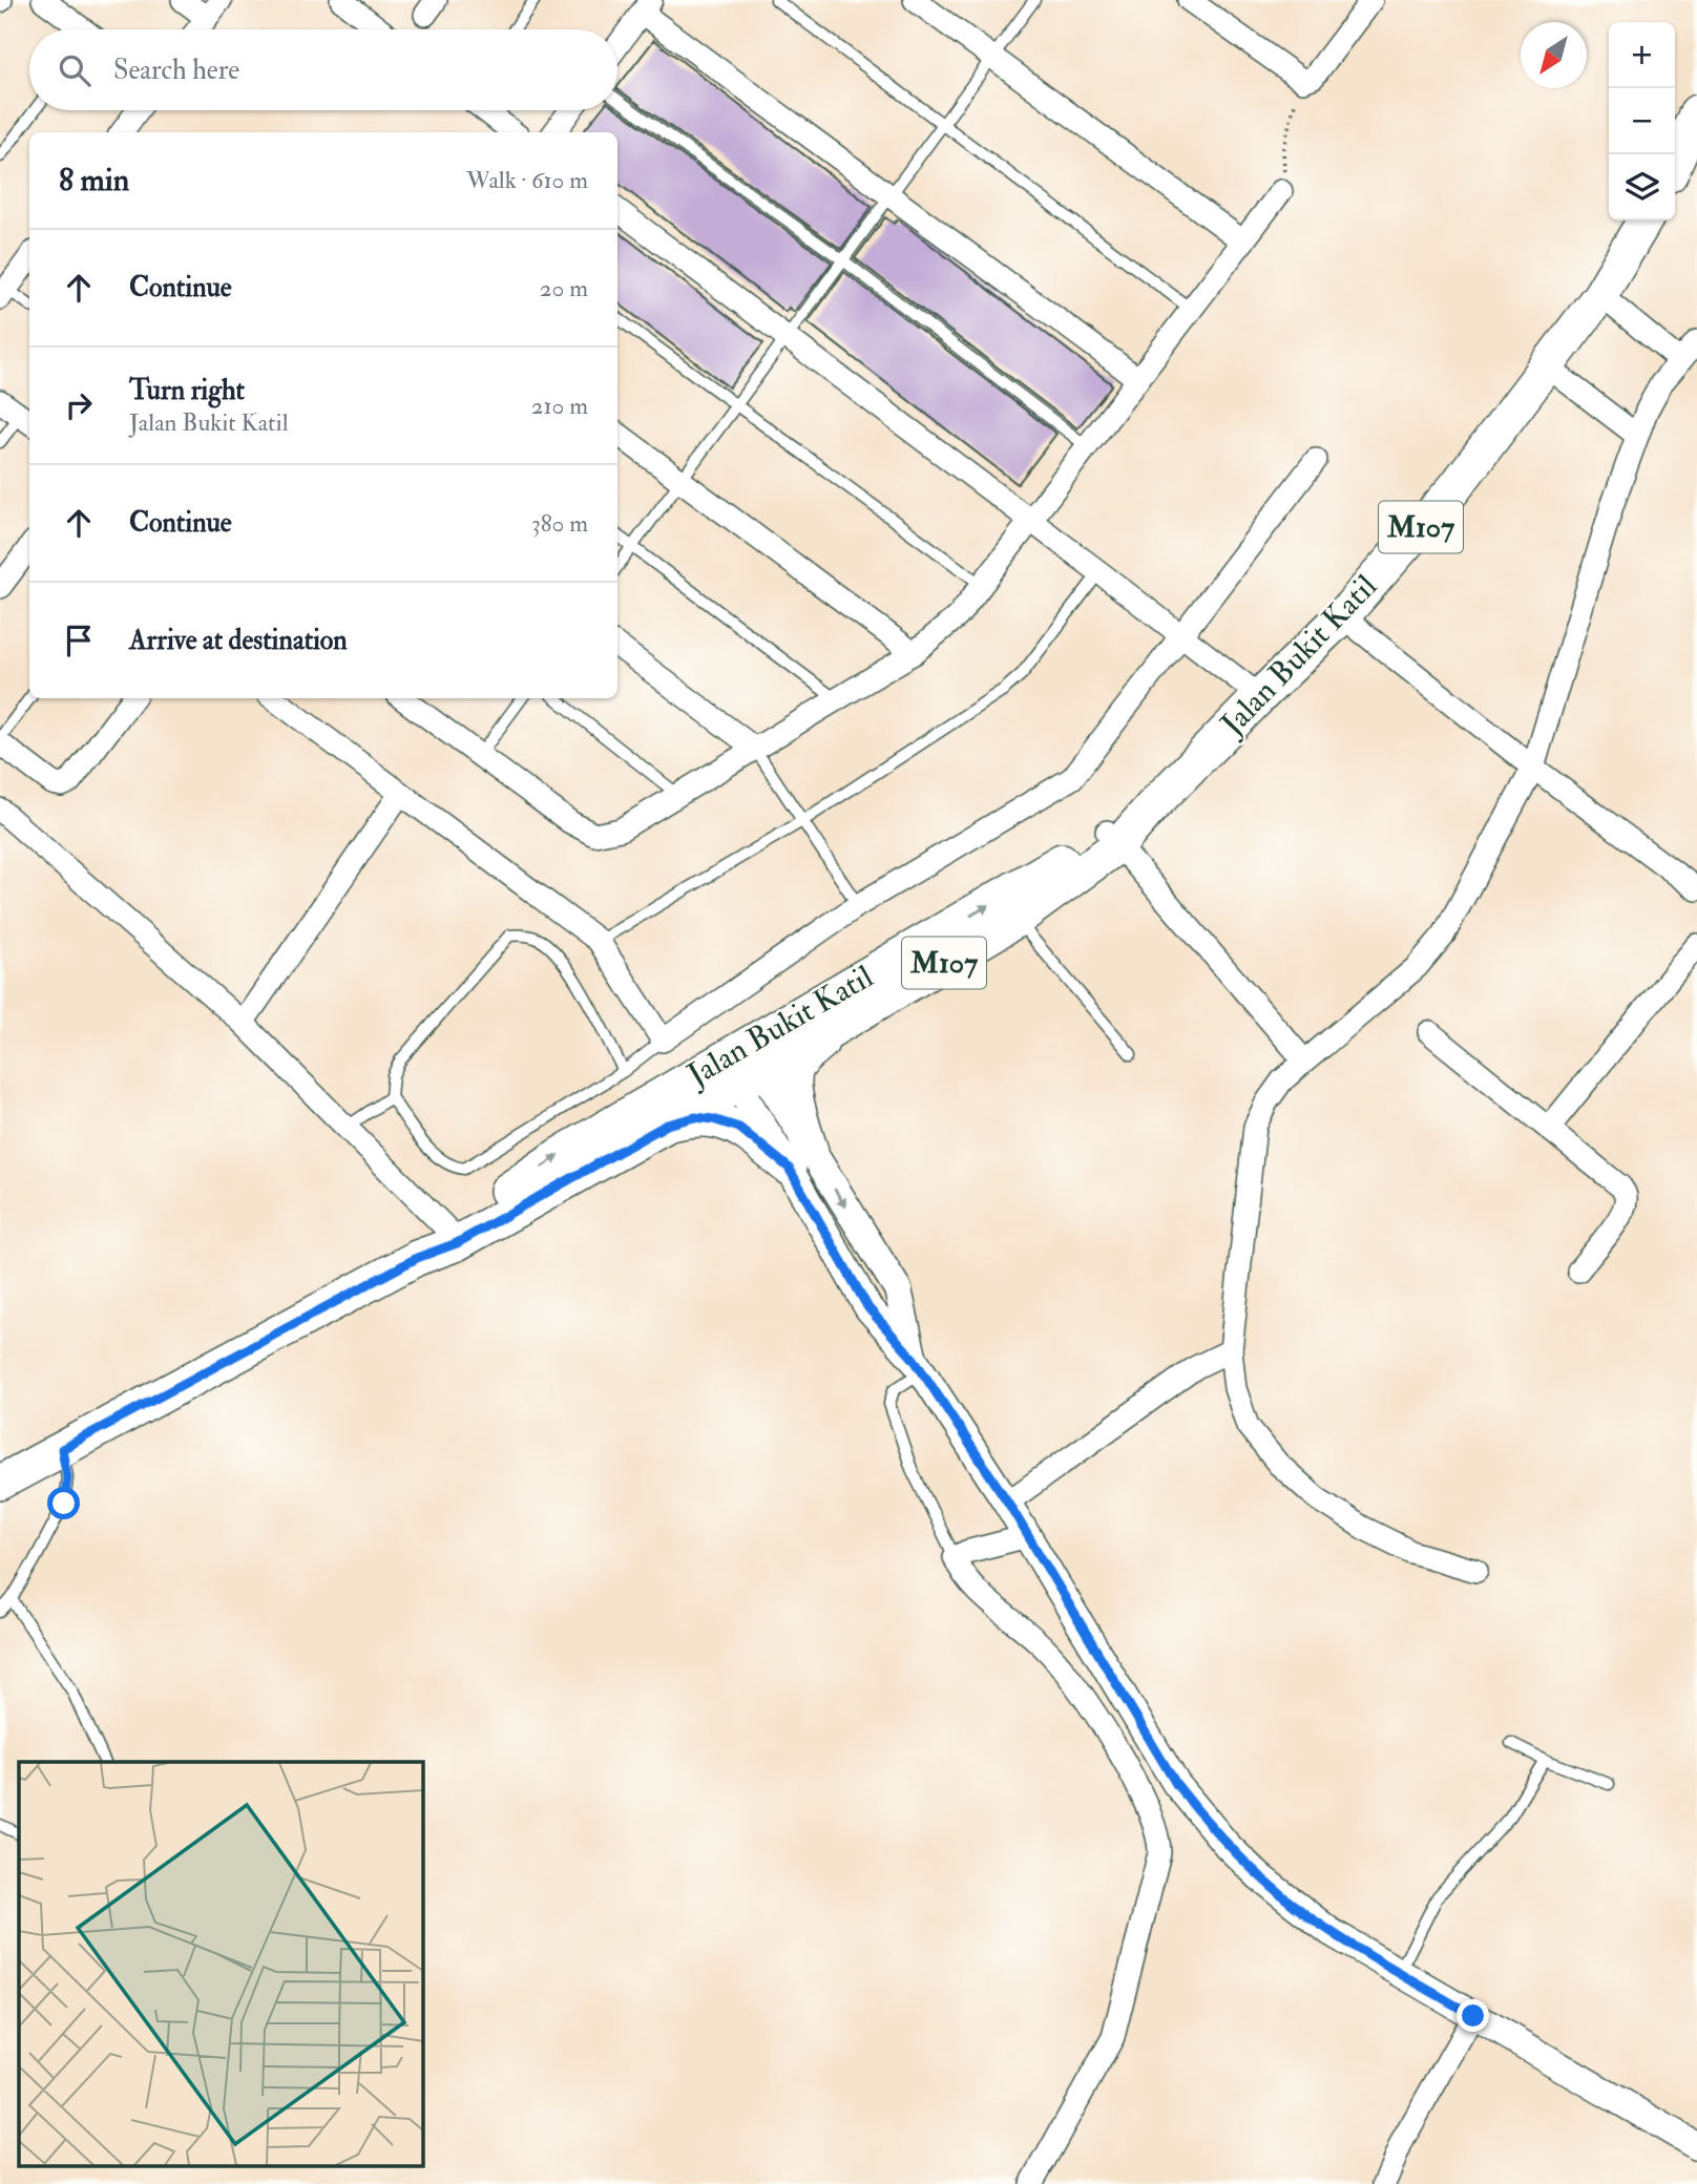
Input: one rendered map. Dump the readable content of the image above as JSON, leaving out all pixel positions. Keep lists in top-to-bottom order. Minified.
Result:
{"streets":{"main road":["M107","Jalan Bukit Katil"]},"north":"bottom left","page":{"map_buttons":["+","−"],"search":"Search here","heading":["8 min","Walk · 610 m"],"list":[["Continue","20 m"],["Turn right","Jalan Bukit Katil","210 m"],["Continue","380 m"],"Arrive at destination"]}}
